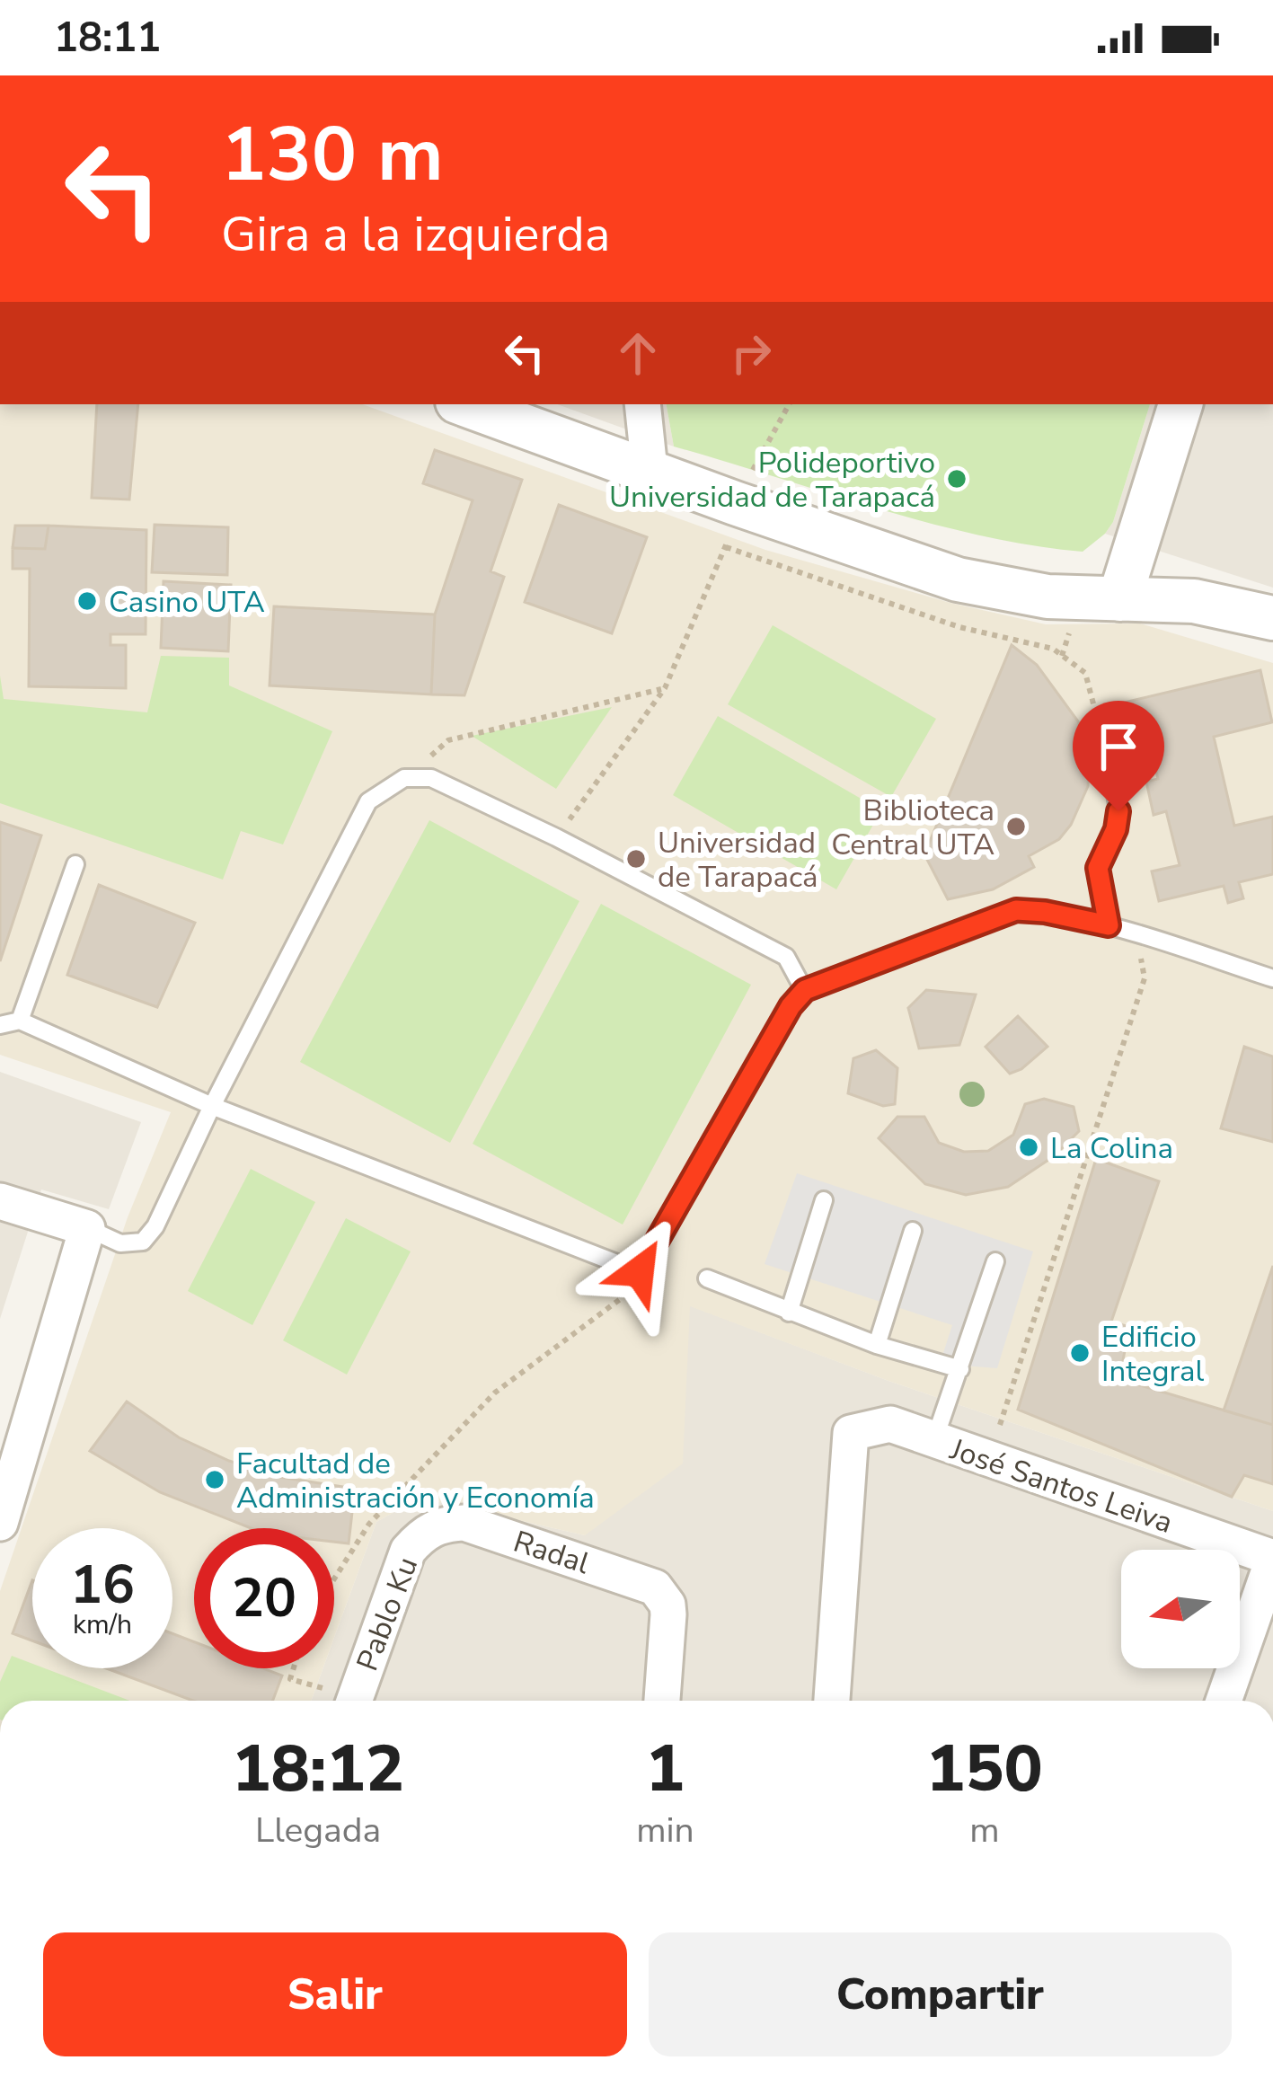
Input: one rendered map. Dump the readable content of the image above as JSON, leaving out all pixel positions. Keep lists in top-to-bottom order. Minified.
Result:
{"streets":{"street":["José Santos Leiva","Radal","Pablo Ku"]},"crossings":[["Radal","Pablo Ku"]],"places":["Polideportivo Universidad de Tarapacá","Casino UTA","Biblioteca Central UTA","Universidad de Tarapacá","La Colina","Edificio Integral","Facultad de Administración y Economía"],"north":"left","page":{"status":"18:11","turn":["130 m","Gira a la izquierda"],"speed":"16 km/h","limit":"20","eta":["18:12","Llegada","1","min","150","m"],"buttons":["Salir","Compartir"]}}
